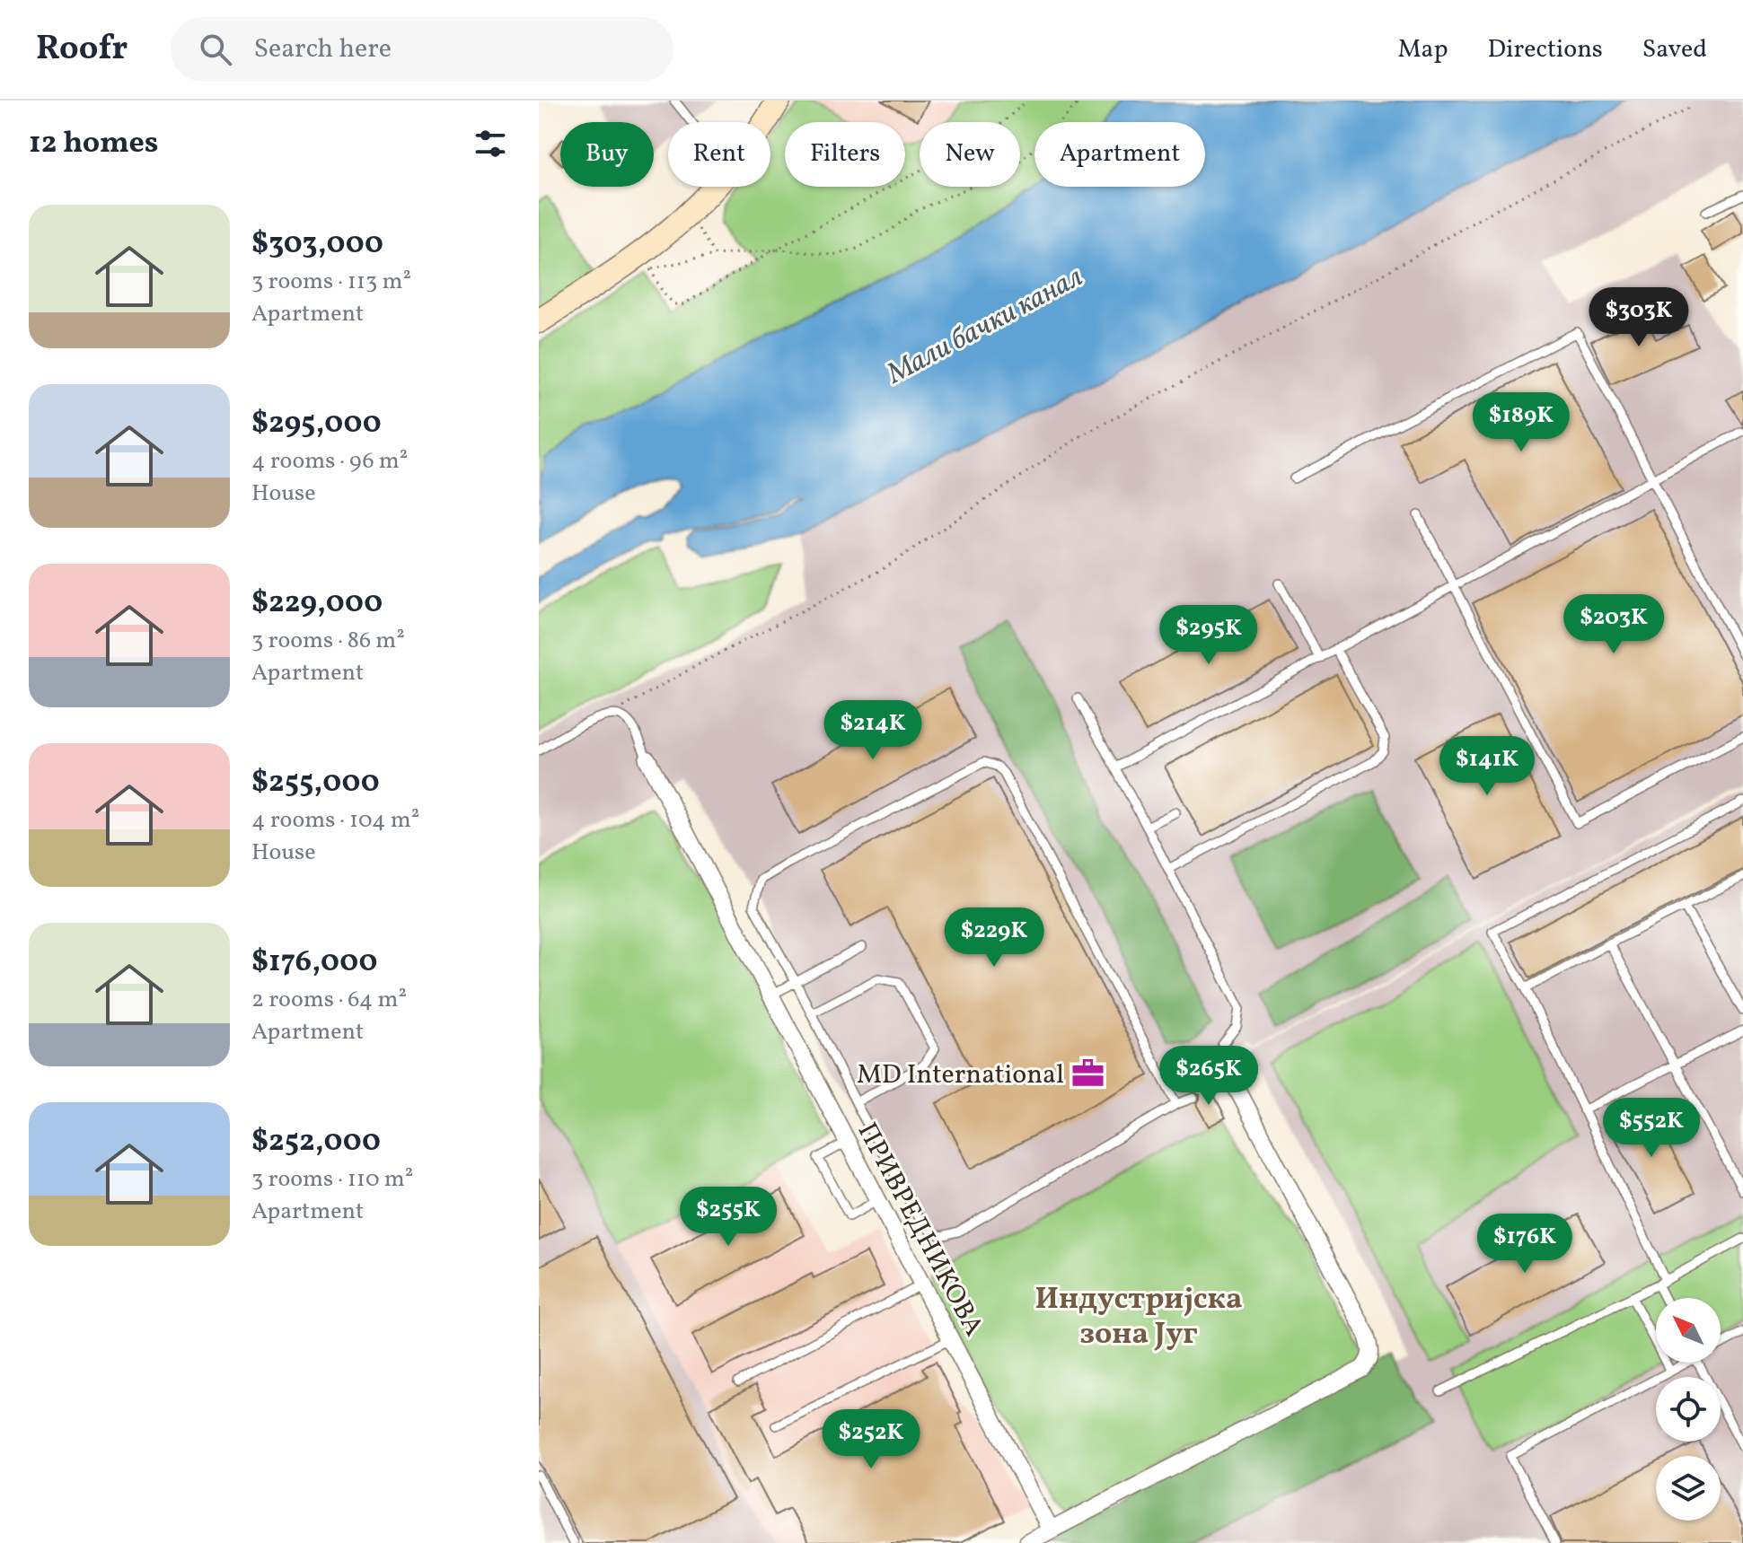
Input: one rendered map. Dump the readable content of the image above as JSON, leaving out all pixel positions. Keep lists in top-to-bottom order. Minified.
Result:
{"streets":{"street":["ПРИВРЕДНИКОВА"]},"districts":["Индустријска зона Југ"],"water":["Мали бачки канал"],"places":{"office":["MD International"]},"north":"top left","page":{"header":"Roofr","search":"Search here","nav":["Map","Directions","Saved"],"heading":"12 homes","chip":["Buy","Rent","Filters","New","Apartment"],"list":[{"name":"$303,000","note":"3 rooms · 113 m² · Apartment"},{"name":"$295,000","note":"4 rooms · 96 m² · House"},{"name":"$229,000","note":"3 rooms · 86 m² · Apartment"},{"name":"$255,000","note":"4 rooms · 104 m² · House"},{"name":"$176,000","note":"2 rooms · 64 m² · Apartment"},{"name":"$252,000","note":"3 rooms · 110 m² · Apartment"}],"price":["$303K","$189K","$203K","$295K","$214K","$141K","$229K","$265K","$552K","$255K","$176K","$252K"]}}
